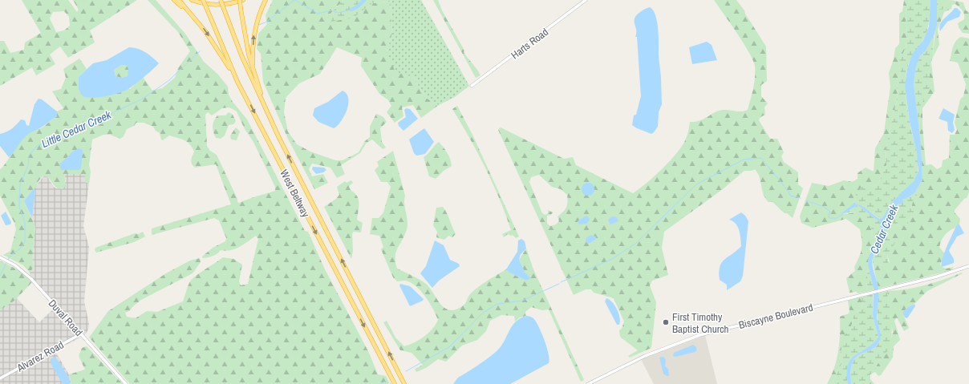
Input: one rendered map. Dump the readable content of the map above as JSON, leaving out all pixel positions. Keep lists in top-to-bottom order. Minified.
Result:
{"streets":{"highway":["West Beltway"],"street":["Harts Road","Biscayne Boulevard","Duval Road","Alvarez Road"]},"crossings":[["Duval Road","Alvarez Road"]],"water":["Little Cedar Creek","Cedar Creek"],"places":["First Timothy Baptist Church"]}
